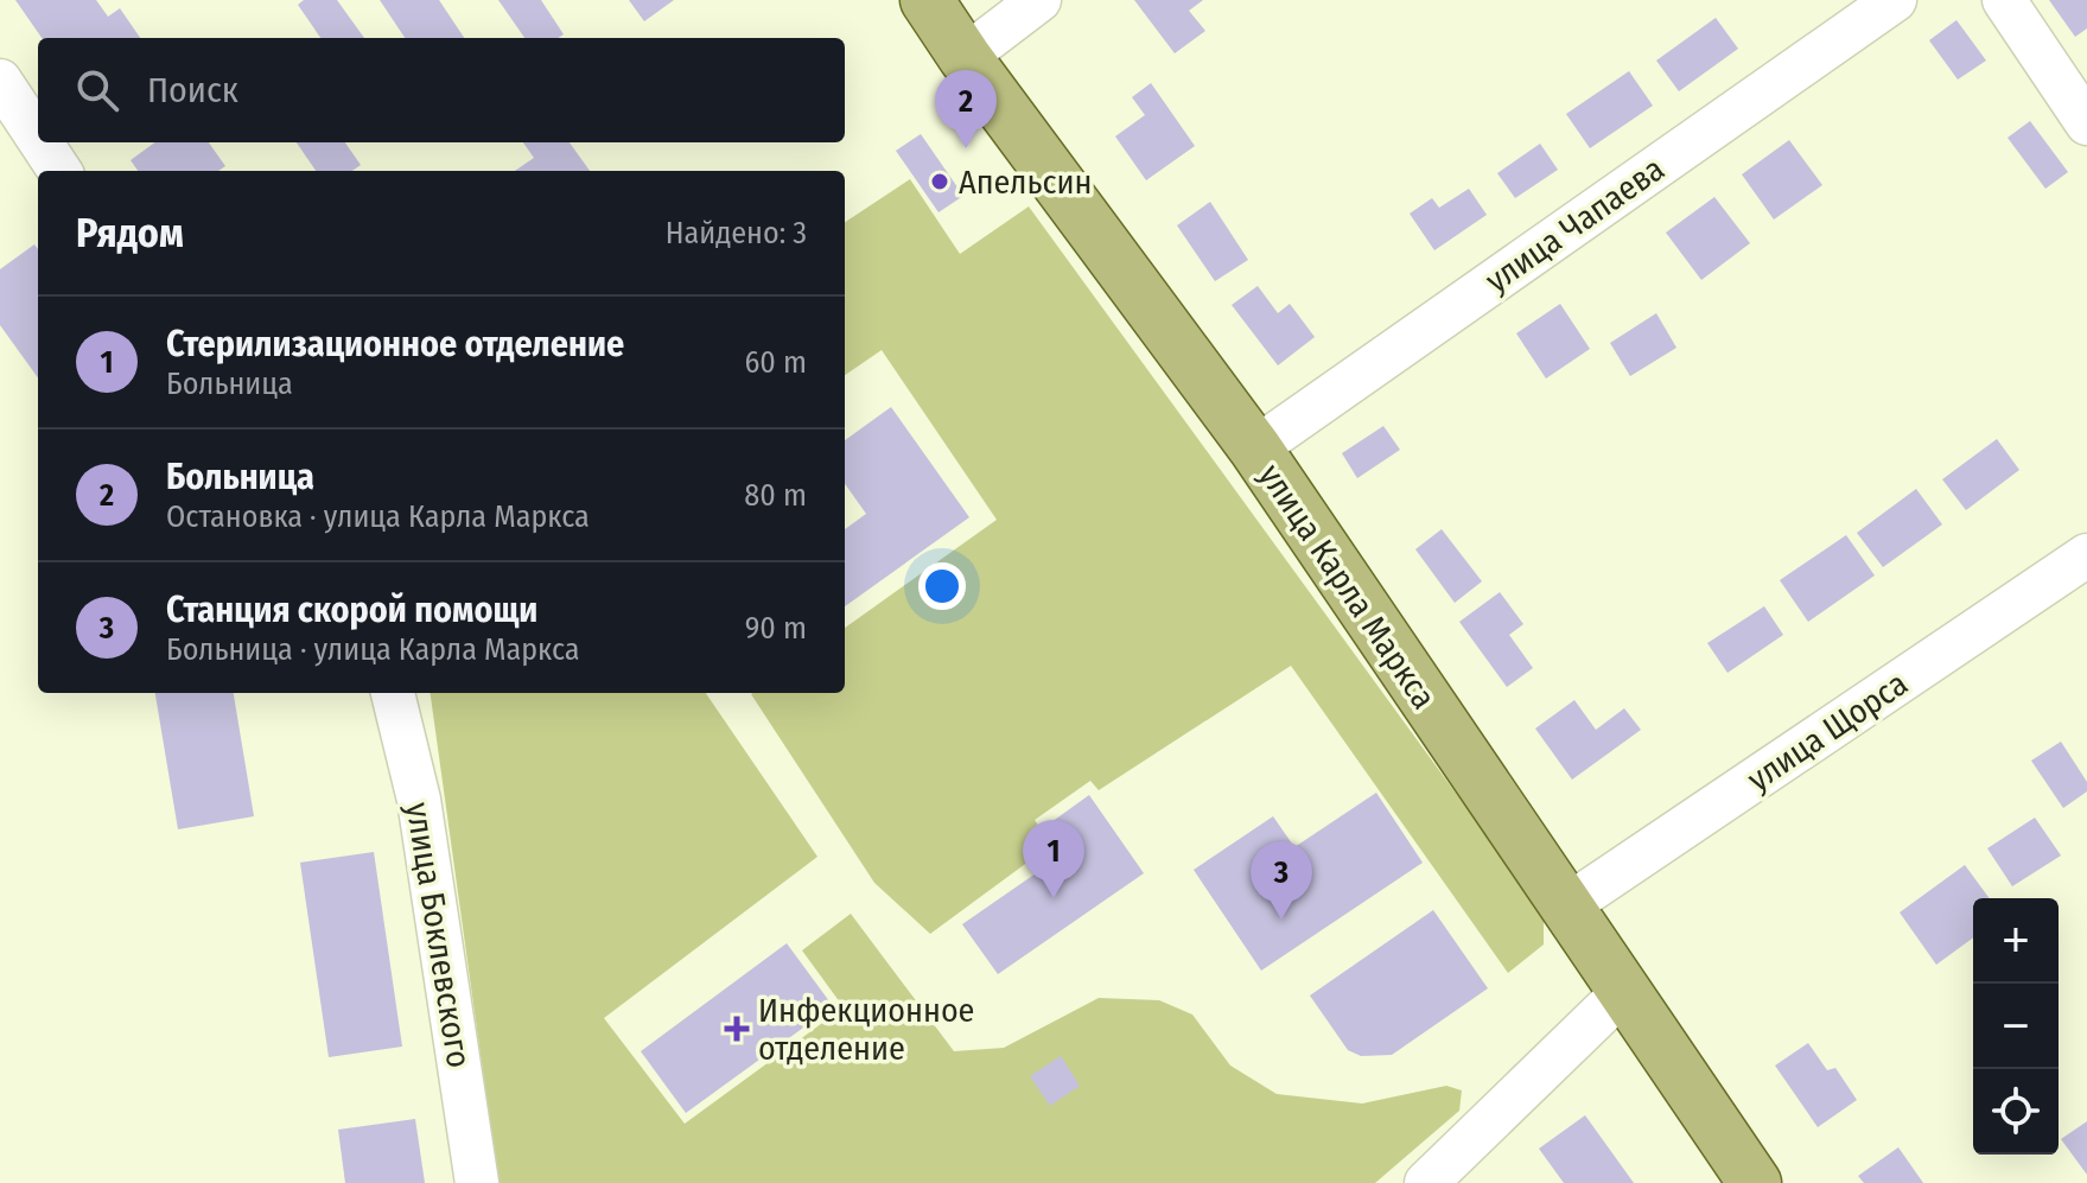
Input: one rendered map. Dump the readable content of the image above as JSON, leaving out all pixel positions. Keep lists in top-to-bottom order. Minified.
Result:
{"streets":{"main road":["улица Карла Маркса"],"street":["улица Чапаева","улица Щорса","улица Боклевского"]},"crossings":[["улица Чапаева","улица Карла Маркса"],["улица Карла Маркса","улица Щорса"]],"places":{"other":["Апельсин"],"health":["Инфекционное отделение"]},"page":{"search":"Поиск","pins":["2","1","3"],"heading":["Рядом","Найдено: 3"],"list":[{"mark":"1","name":"Стерилизационное отделение","note":"Больница","value":"60 m"},{"mark":"2","name":"Больница","note":"Остановка · улица Карла Маркса","value":"80 m"},{"mark":"3","name":"Станция скорой помощи","note":"Больница · улица Карла Маркса","value":"90 m"}],"map_buttons":["+","−"]}}
